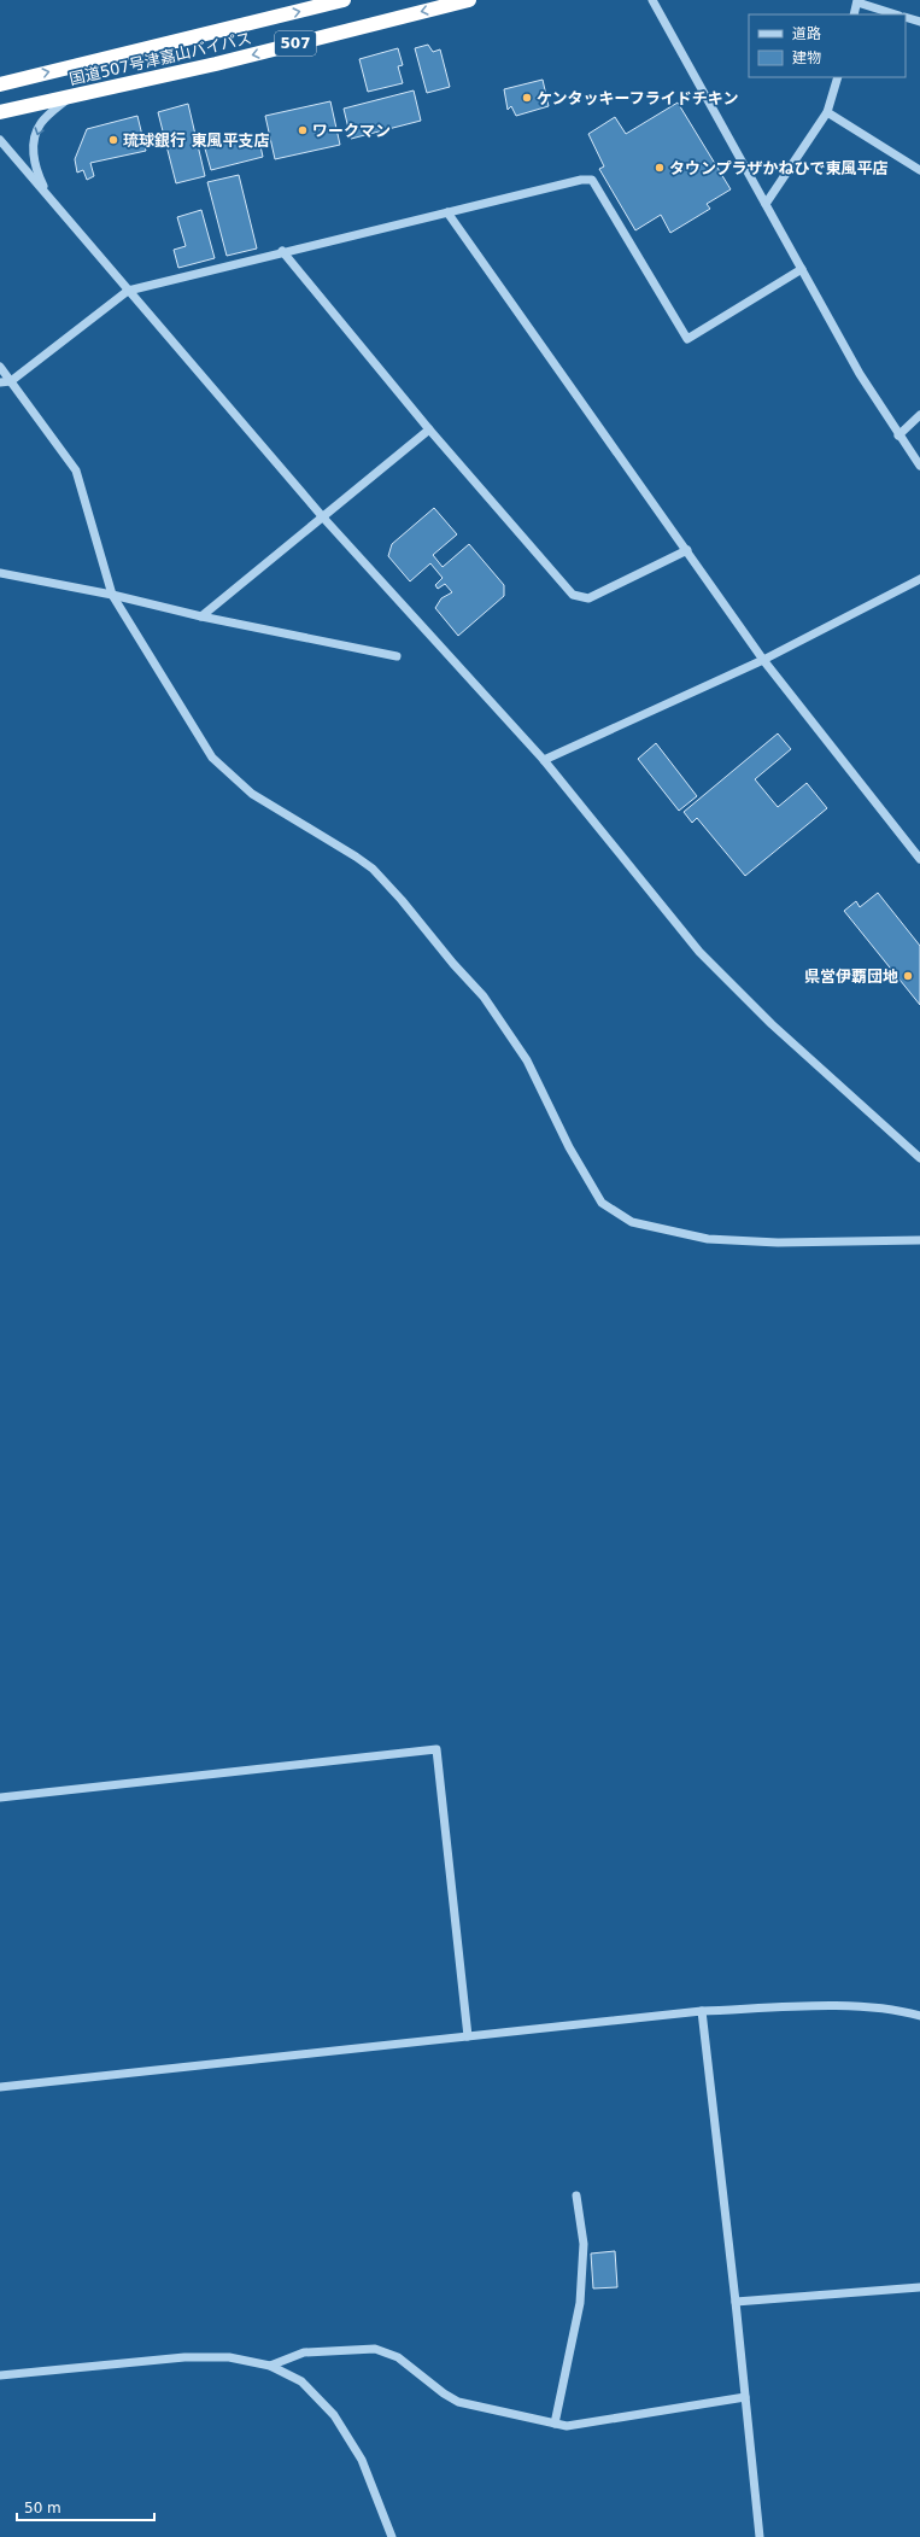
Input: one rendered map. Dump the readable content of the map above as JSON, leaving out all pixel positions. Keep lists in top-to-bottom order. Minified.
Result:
{"streets":{"highway":["507","国道507号津嘉山バイパス"]},"places":["ケンタッキーフライドチキン","ワークマン","琉球銀行 東風平支店","タウンプラザかねひで東風平店","県営伊覇団地"],"legend":["道路","建物"],"scale_bar":"50 m"}
